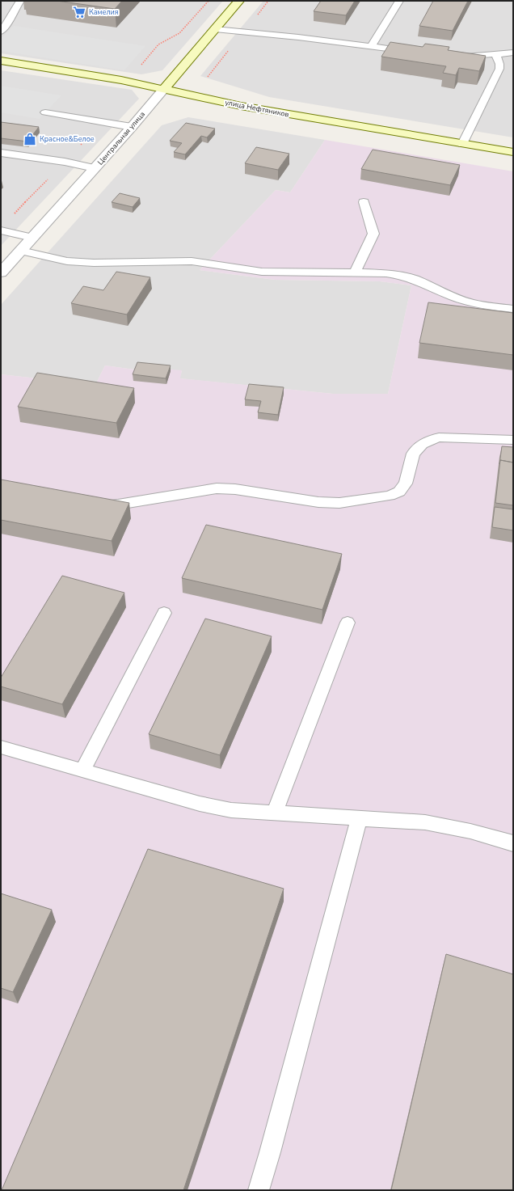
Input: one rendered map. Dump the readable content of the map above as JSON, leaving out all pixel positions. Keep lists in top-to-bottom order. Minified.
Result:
{"streets":{"street":["улица Нефтяников","Центральная улица"]},"crossings":[["улица Нефтяников","Центральная улица"]],"places":{"supermarket":["Камелия"],"shop":["Красное&Белое"]}}
